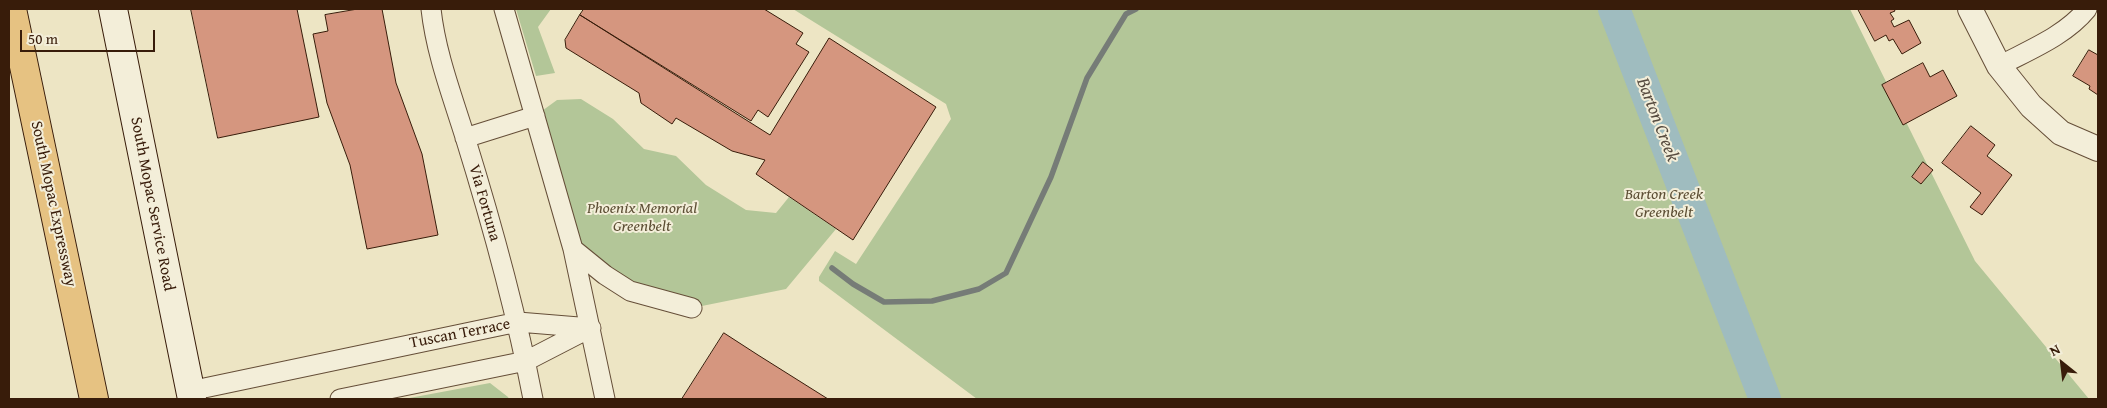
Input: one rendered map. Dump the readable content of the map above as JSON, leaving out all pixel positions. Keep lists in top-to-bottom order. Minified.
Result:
{"streets":{"highway":["South Mopac Expressway"],"main road":["South Mopac Service Road"],"street":["Via Fortuna","Tuscan Terrace"]},"crossings":[["Via Fortuna","Tuscan Terrace"],["South Mopac Service Road","Tuscan Terrace"]],"water":["Barton Creek"],"parks":["Barton Creek Greenbelt","Phoenix Memorial Greenbelt"],"scale_bar":"50 m","north":"top left"}
